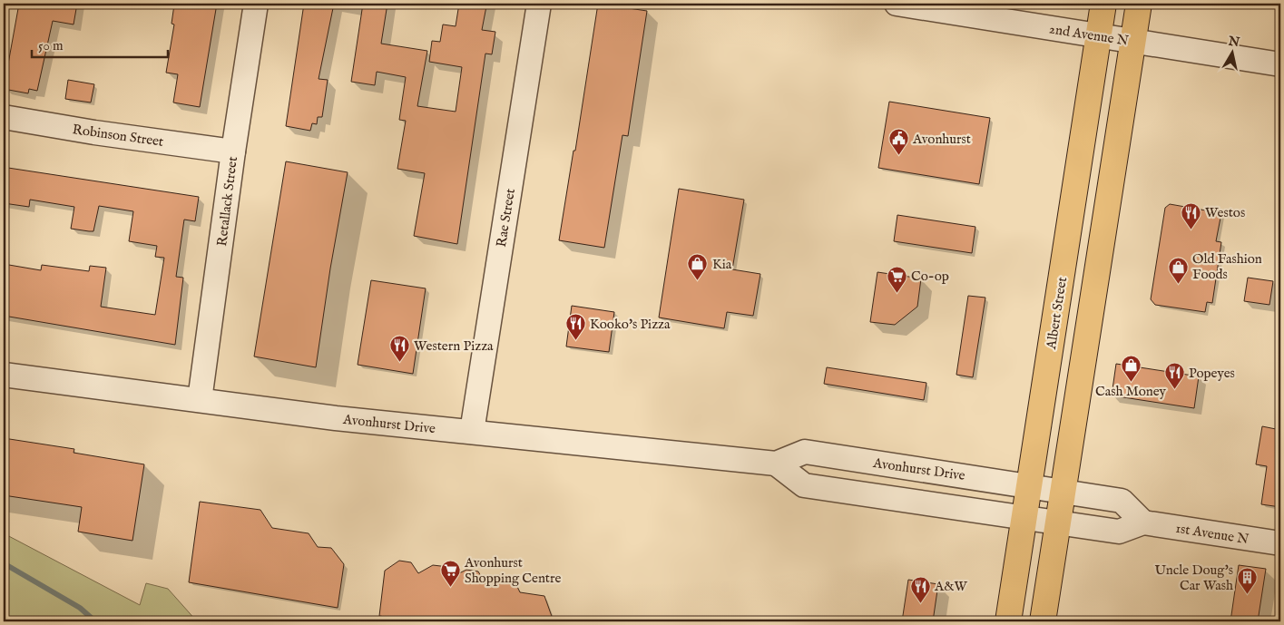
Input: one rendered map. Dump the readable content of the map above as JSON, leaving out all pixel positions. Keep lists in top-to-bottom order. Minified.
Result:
{"streets":{"main road":["Albert Street"],"street":["2nd Avenue N","Robinson Street","Retallack Street","Rae Street","Avonhurst Drive","1st Avenue N"]},"crossings":[["2nd Avenue N","Albert Street"],["Robinson Street","Retallack Street"],["Retallack Street","Avonhurst Drive"],["Rae Street","Avonhurst Drive"],["Albert Street","Avonhurst Drive"]],"places":{"public building":["Avonhurst"],"restaurant":["Westos","Kooko's Pizza","Western Pizza","Popeyes","A&W"],"shop":["Kia","Old Fashion Foods","Cash Money"],"supermarket":["Co-op","Avonhurst Shopping Centre"],"building":["Uncle Doug's Car Wash"]},"scale_bar":"50 m","north":"top"}
